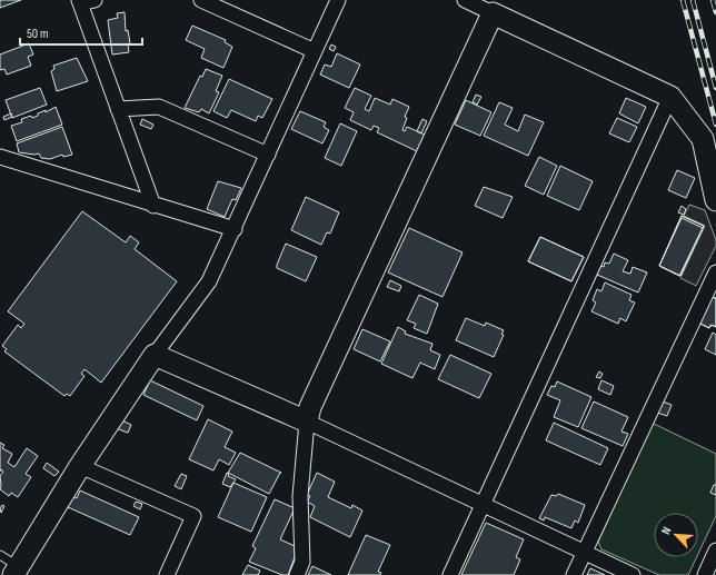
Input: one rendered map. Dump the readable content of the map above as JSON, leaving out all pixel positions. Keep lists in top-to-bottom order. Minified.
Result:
{"scale_bar":"50 m","north":"top left"}
